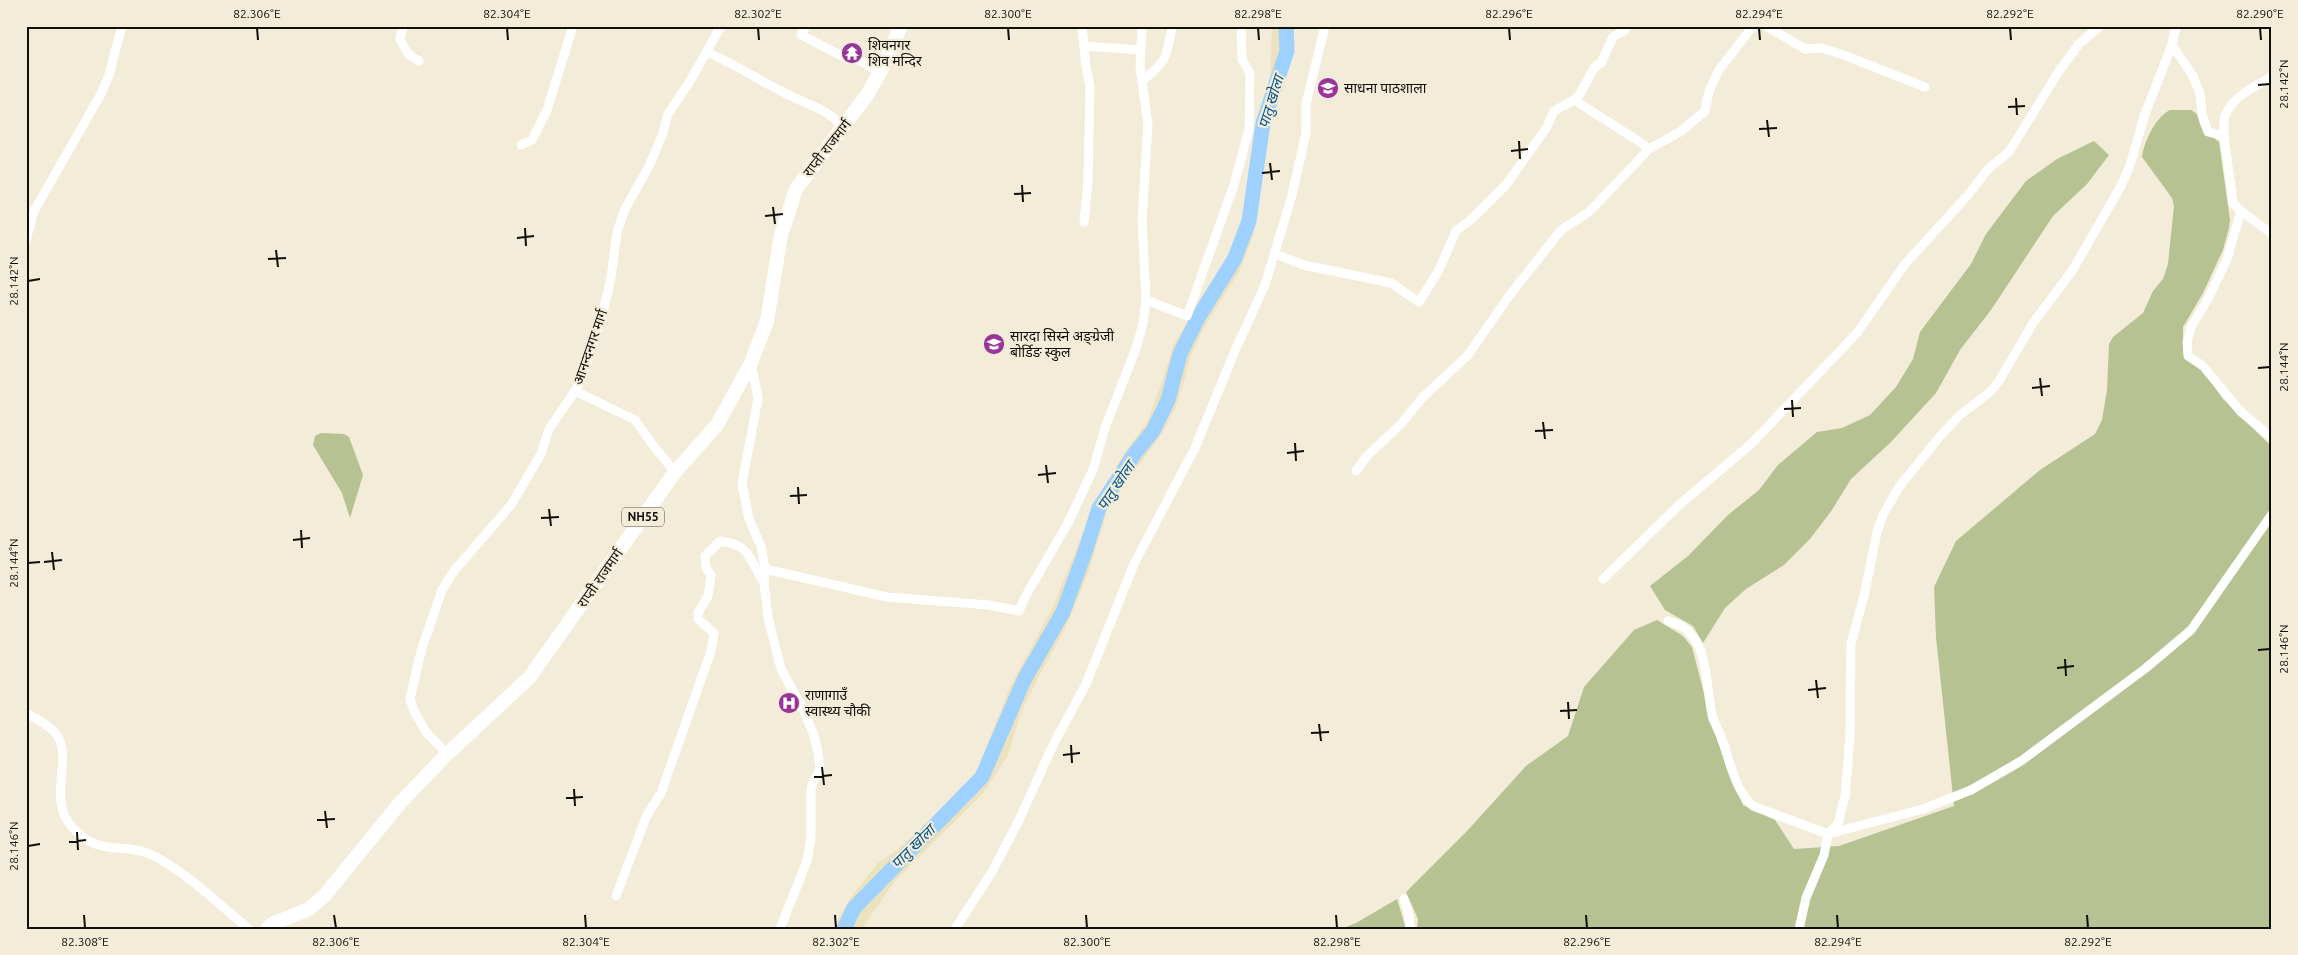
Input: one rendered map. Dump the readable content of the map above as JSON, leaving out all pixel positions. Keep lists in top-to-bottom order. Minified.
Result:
{"streets":{"main road":["राप्ती राजमार्ग","NH55"],"street":["आनन्दनगर मार्ग"]},"crossings":[["राप्ती राजमार्ग","आनन्दनगर मार्ग"]],"water":["पातु खोला"],"places":{"temple":["शिवनगर शिव मन्दिर"],"school or university":["साधना पाठशाला","सारदा सिस्ने अङ्ग्रेजी बोर्डिङ स्कुल"],"hospital":["राणागाउँ स्वास्थ्य चौकी"]},"coordinates":["82.306°E","82.304°E","82.302°E","82.300°E","82.298°E","82.296°E","82.294°E","82.292°E","82.290°E","28.142°N","28.144°N","28.146°N","82.308°E"]}
